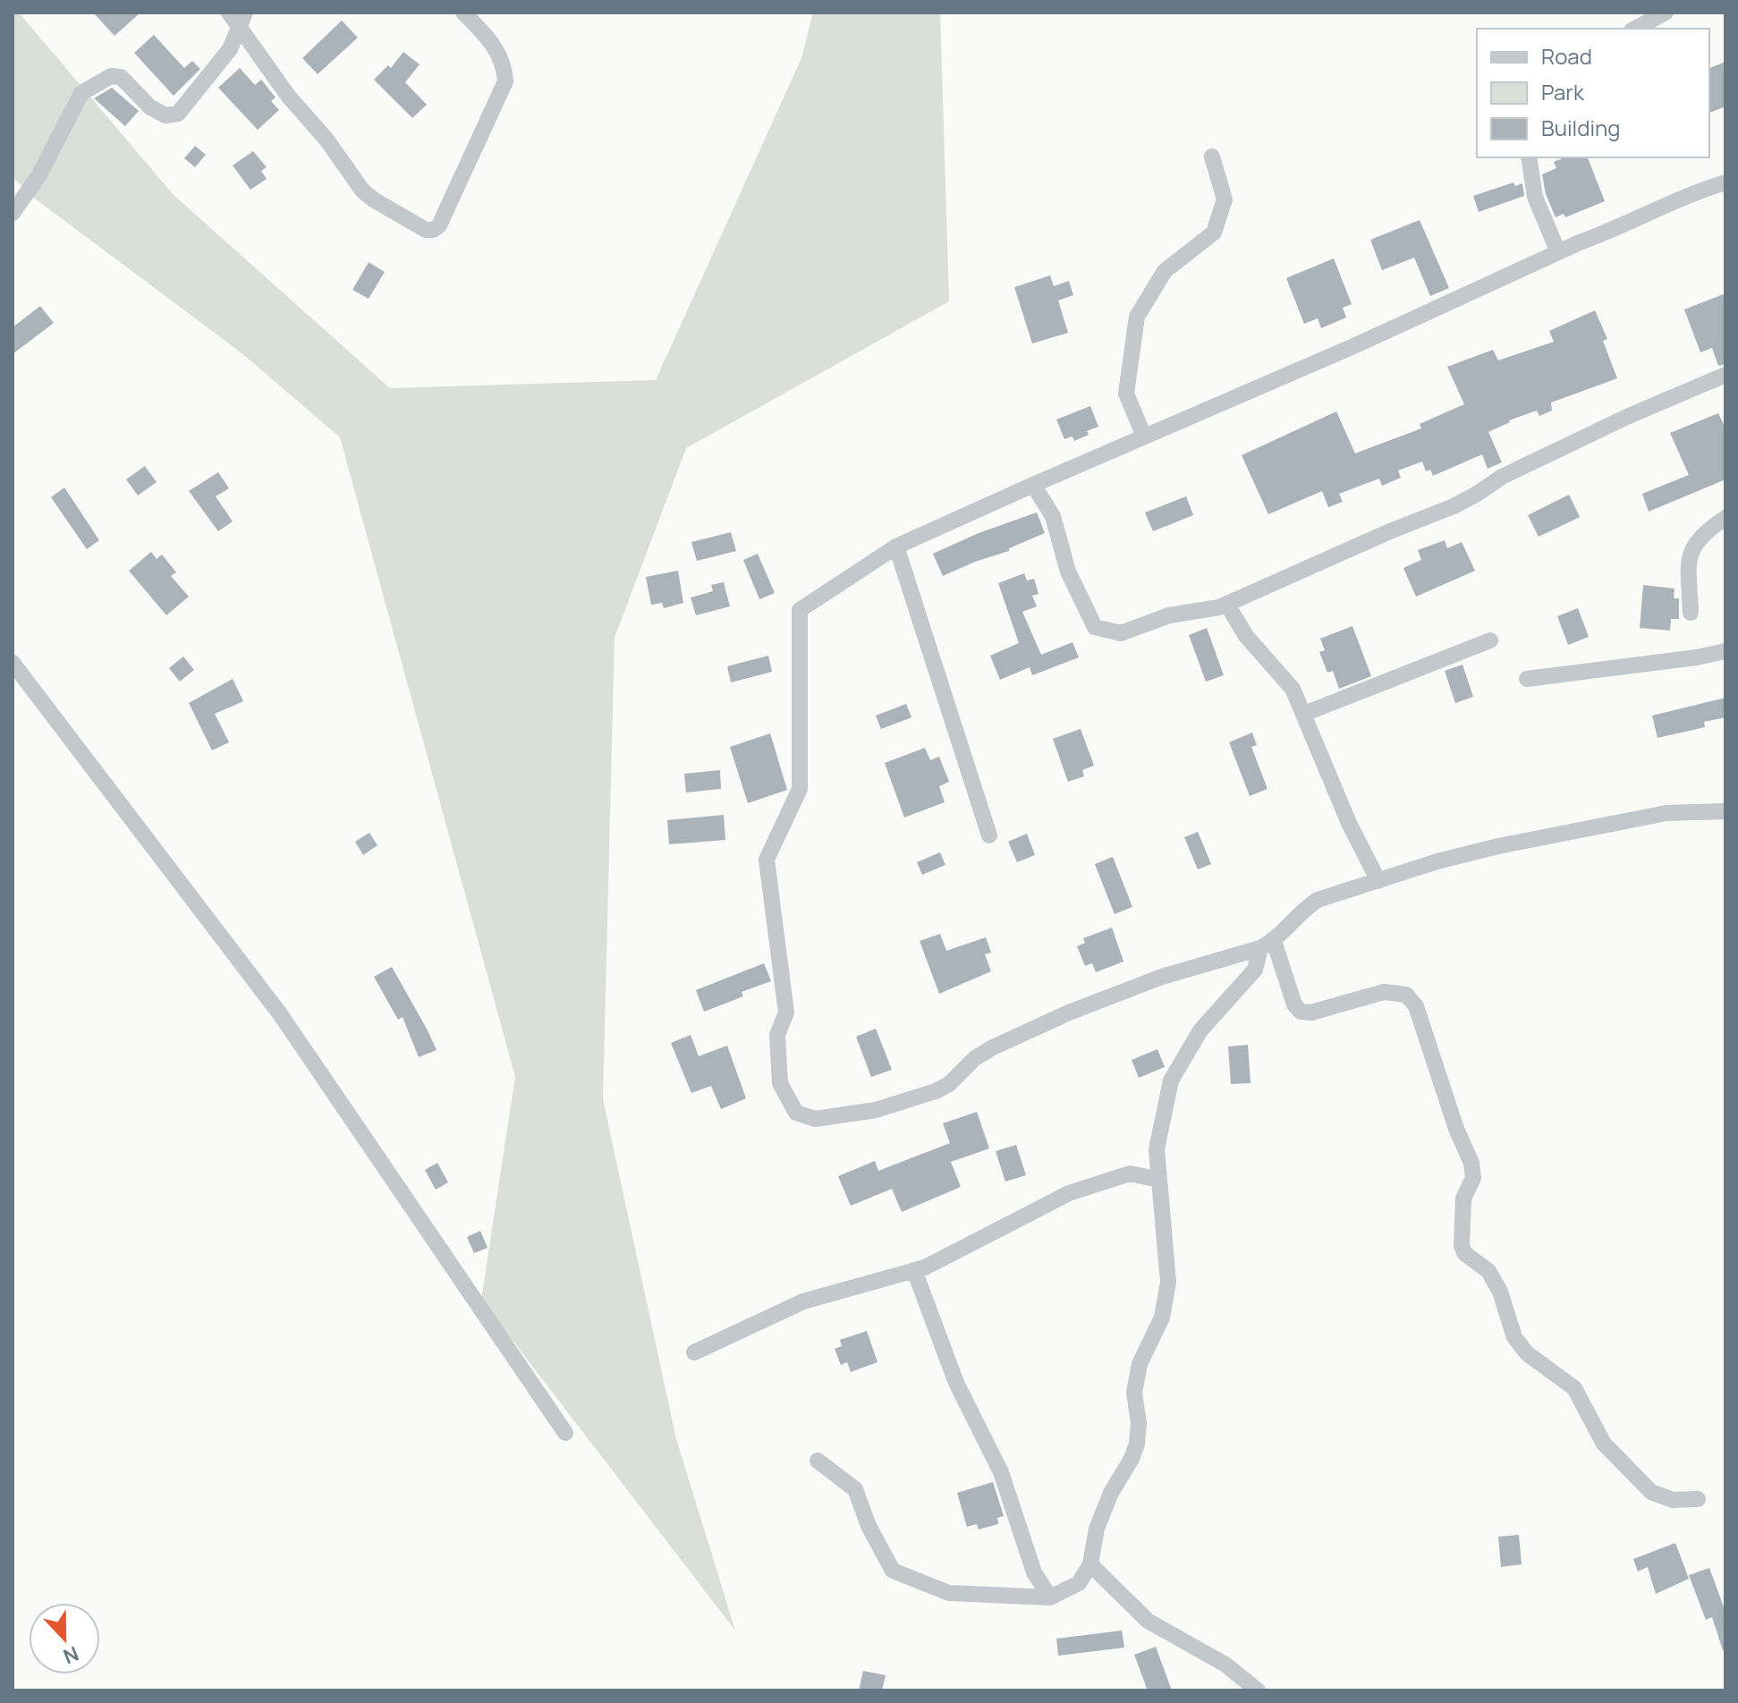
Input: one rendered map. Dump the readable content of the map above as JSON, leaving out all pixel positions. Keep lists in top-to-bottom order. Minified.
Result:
{"legend":["Road","Park","Building"],"north":"bottom"}
